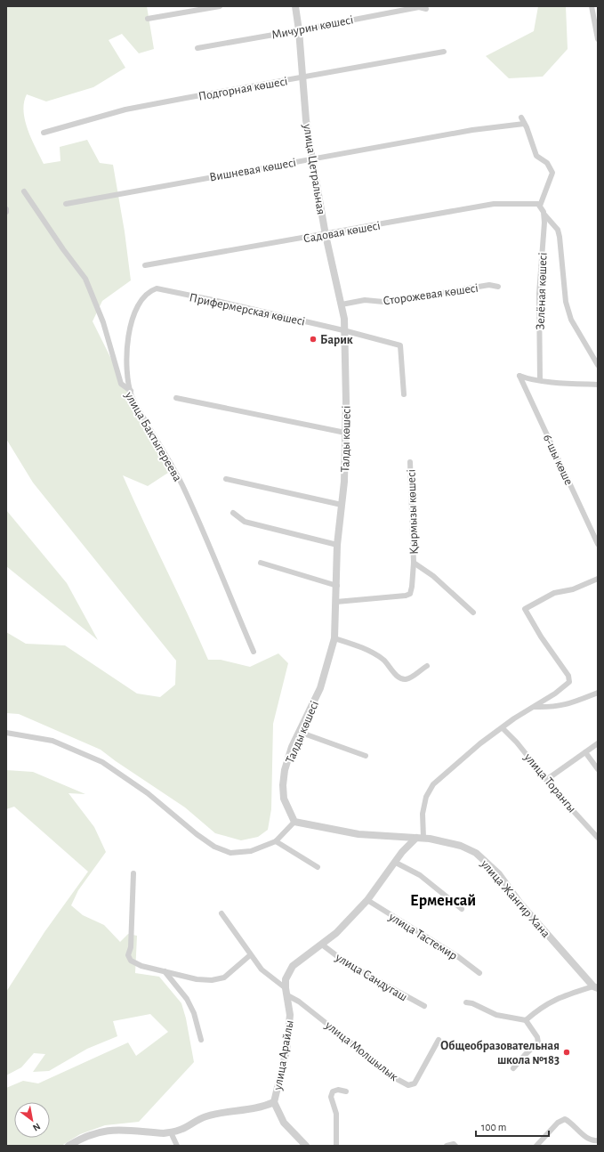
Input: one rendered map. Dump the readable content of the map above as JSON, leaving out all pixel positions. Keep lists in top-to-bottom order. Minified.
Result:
{"streets":{"street":["Мичурин көшесі","Подгорная көшесі","Вишневая көшесі","улица Цетральная","Садовая көшесі","Зелёная көшесі","Сторожевая көшесі","Прифермерская көшесі","улица Бактыгереева","Талды көшесі","6-шы көше","Қырмызы көшесі","улица Торангы","улица Жангир Хана","улица Тастемир","улица Сандугаш","улица Молшылык","улица Арайлы"]},"crossings":[["Мичурин көшесі","улица Цетральная"],["Подгорная көшесі","улица Цетральная"],["Вишневая көшесі","улица Цетральная"],["улица Цетральная","Садовая көшесі"],["улица Цетральная","Сторожевая көшесі"],["улица Цетральная","Прифермерская көшесі"],["улица Цетральная","Талды көшесі"],["Зелёная көшесі","6-шы көше"],["Прифермерская көшесі","улица Бактыгереева"],["Прифермерская көшесі","Талды көшесі"],["Талды көшесі","Қырмызы көшесі"],["Талды көшесі","улица Жангир Хана"],["улица Молшылык","улица Арайлы"]],"districts":["Ерменсай"],"places":["Барик","Общеобразовательная школа №183"],"scale_bar":"100 m","north":"bottom right"}
